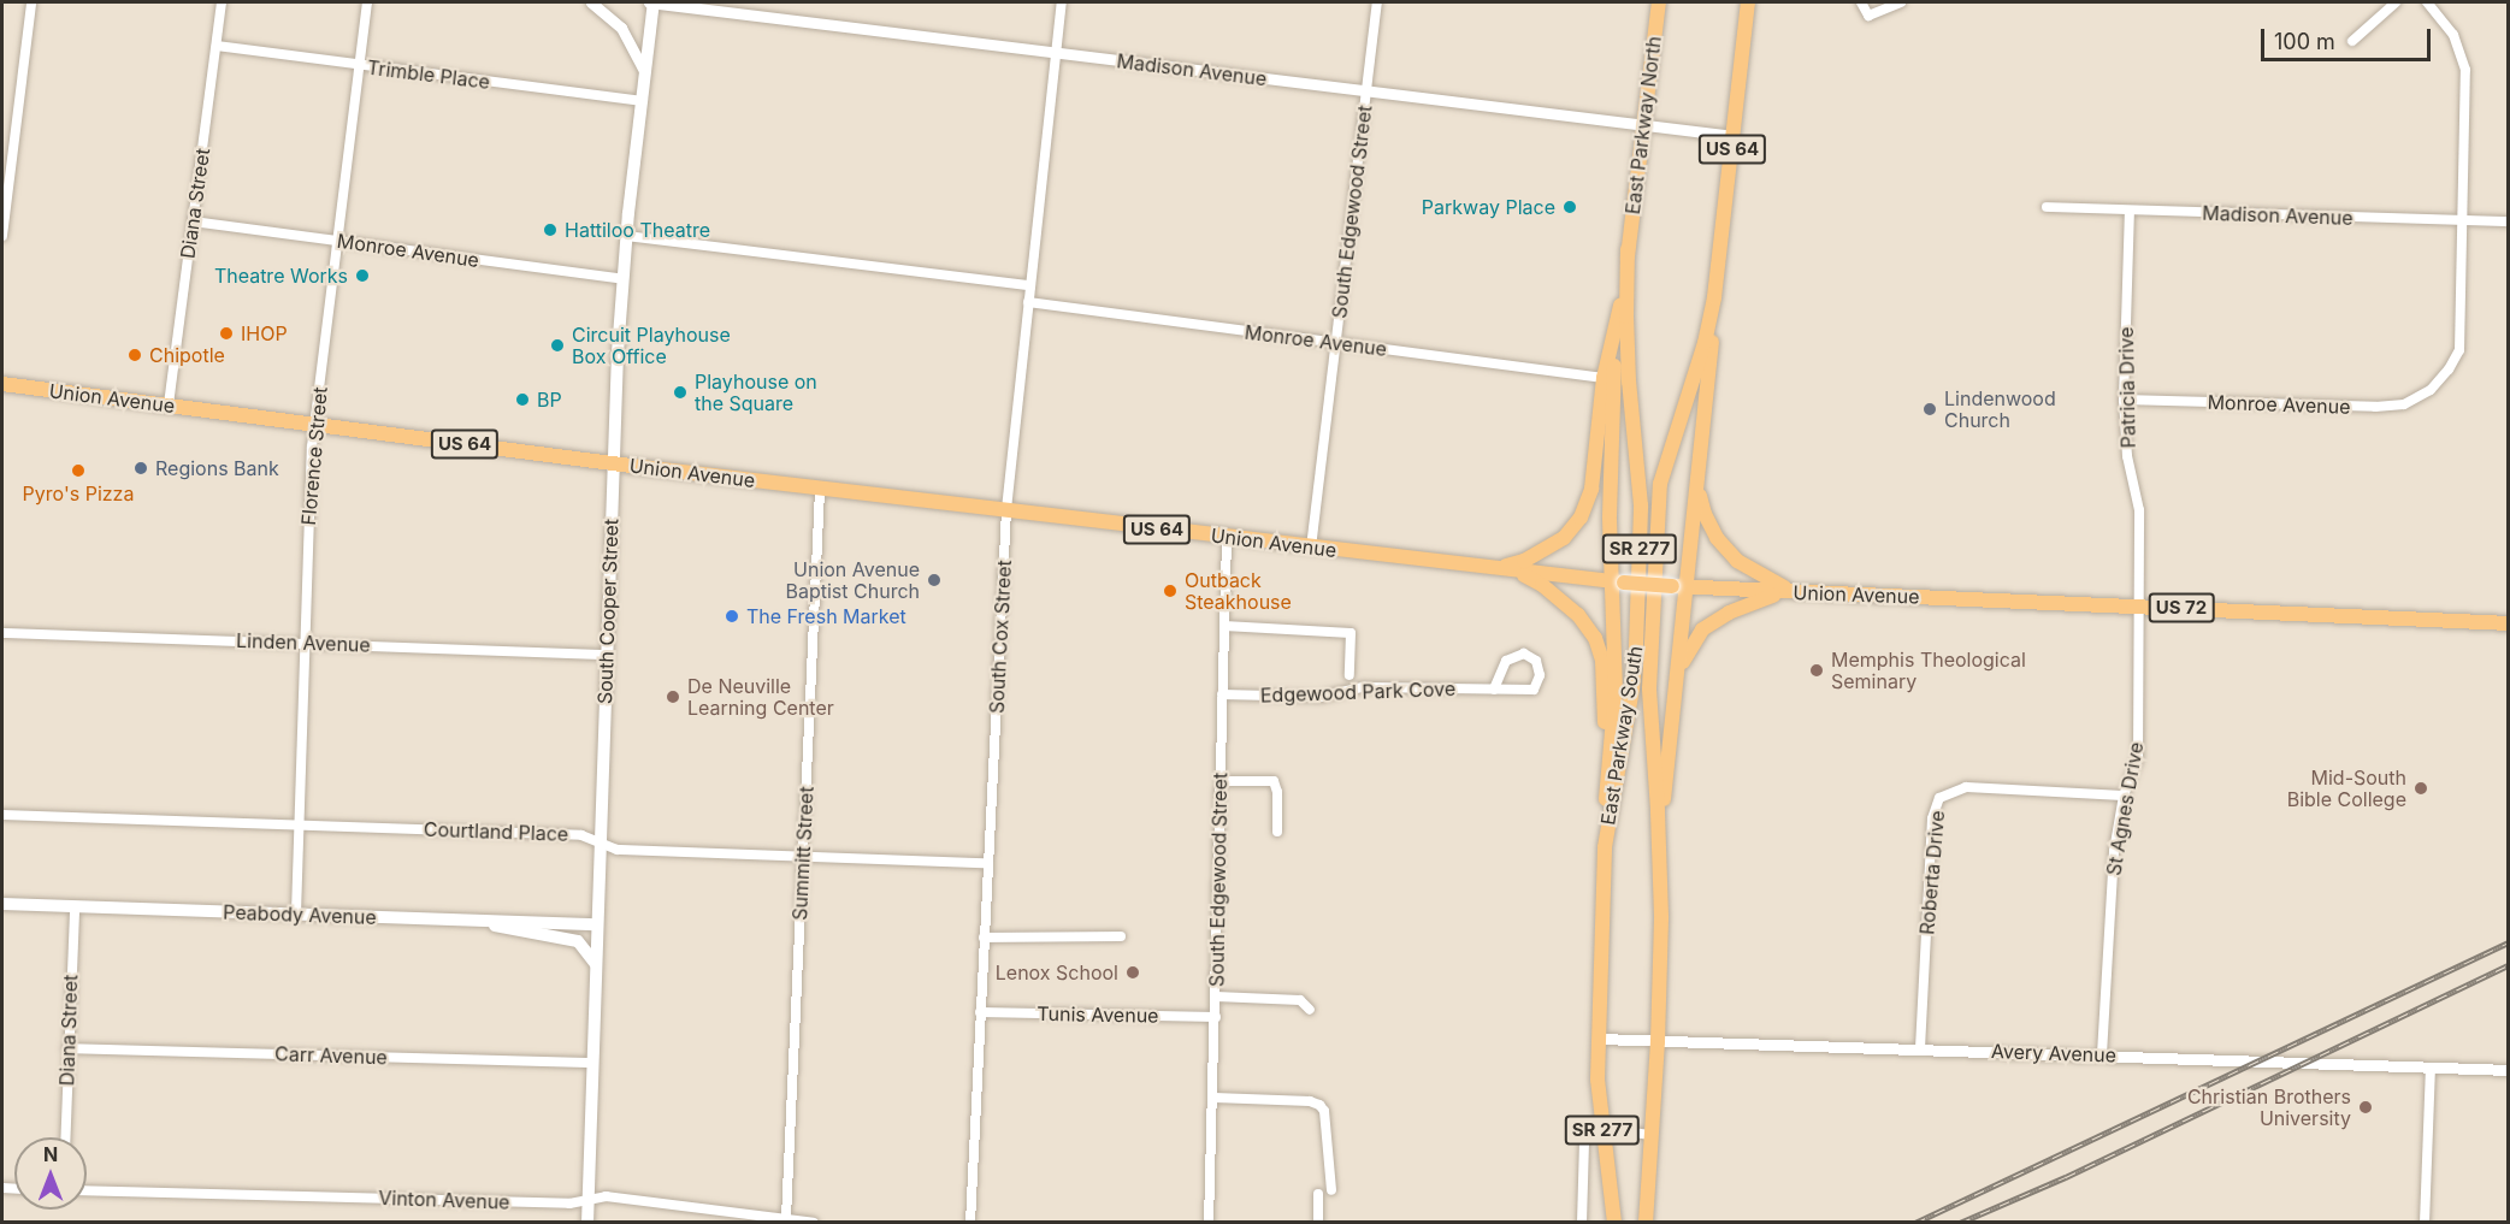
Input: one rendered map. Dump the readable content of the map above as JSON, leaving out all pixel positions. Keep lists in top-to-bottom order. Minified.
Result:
{"streets":{"main road":["East Parkway North","US 64","Union Avenue","SR 277","US 72","South Cooper Street","East Parkway South","Peabody Avenue"],"street":["Madison Avenue","Trimble Place","Diana Street","South Edgewood Street","Monroe Avenue","Patricia Drive","Florence Street","South Cox Street","Linden Avenue","Edgewood Park Cove","St Agnes Drive","Courtland Place","Summitt Street","Roberta Drive","Tunis Avenue","Avery Avenue","Carr Avenue","Vinton Avenue"]},"crossings":[["Madison Avenue","East Parkway North"],["Madison Avenue","US 64"],["Madison Avenue","South Edgewood Street"],["Madison Avenue","Monroe Avenue"],["Madison Avenue","Patricia Drive"],["Madison Avenue","South Cooper Street"],["Madison Avenue","South Cox Street"],["Trimble Place","Diana Street"],["Trimble Place","Florence Street"],["Trimble Place","South Cooper Street"],["East Parkway North","US 64"],["East Parkway North","East Parkway South"],["US 64","Monroe Avenue"],["US 64","Union Avenue"],["US 64","East Parkway South"],["Diana Street","Monroe Avenue"],["Diana Street","Union Avenue"],["Diana Street","Peabody Avenue"],["Diana Street","Carr Avenue"],["South Edgewood Street","Monroe Avenue"],["South Edgewood Street","Union Avenue"],["South Edgewood Street","Edgewood Park Cove"],["South Edgewood Street","Tunis Avenue"],["Monroe Avenue","Patricia Drive"],["Monroe Avenue","Florence Street"],["Monroe Avenue","South Cooper Street"],["Monroe Avenue","South Cox Street"],["Patricia Drive","Union Avenue"],["Patricia Drive","St Agnes Drive"],["Union Avenue","Florence Street"],["Union Avenue","South Cooper Street"],["Union Avenue","South Cox Street"],["Union Avenue","St Agnes Drive"],["Union Avenue","Summitt Street"],["Florence Street","Linden Avenue"],["Florence Street","Courtland Place"],["Florence Street","Peabody Avenue"],["South Cooper Street","Linden Avenue"],["South Cooper Street","Courtland Place"],["South Cooper Street","Peabody Avenue"],["South Cooper Street","Carr Avenue"],["South Cooper Street","Vinton Avenue"],["South Cox Street","Courtland Place"],["South Cox Street","Tunis Avenue"],["East Parkway South","Avery Avenue"],["St Agnes Drive","Roberta Drive"],["St Agnes Drive","Avery Avenue"],["Courtland Place","Summitt Street"],["Summitt Street","Vinton Avenue"],["Roberta Drive","Avery Avenue"]],"places":["Parkway Place","Hattiloo Theatre","Theatre Works","IHOP","Circuit Playhouse Box Office","Chipotle","Playhouse on the Square","BP","Lindenwood Church","Regions Bank","Pyro's Pizza","Union Avenue Baptist Church","Outback Steakhouse","The Fresh Market","Memphis Theological Seminary","De Neuville Learning Center","Mid-South Bible College","Lenox School","Christian Brothers University"],"scale_bar":"100 m","north":"top"}
